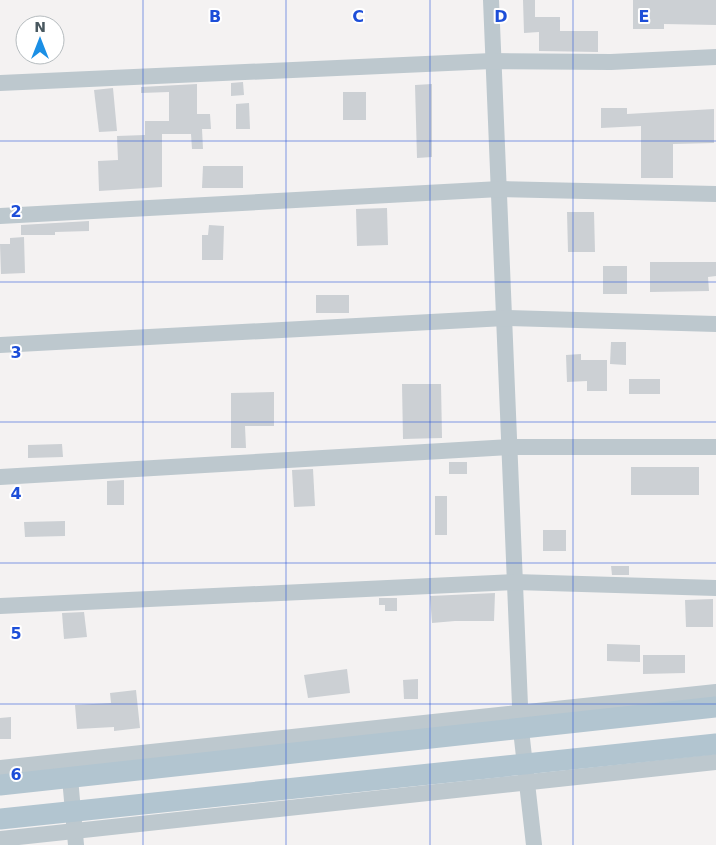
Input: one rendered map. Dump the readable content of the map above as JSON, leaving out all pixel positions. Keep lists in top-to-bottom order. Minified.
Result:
{"north":"top","grid":{"columns":["B","C","D","E"],"rows":["2","3","4","5","6"]}}
